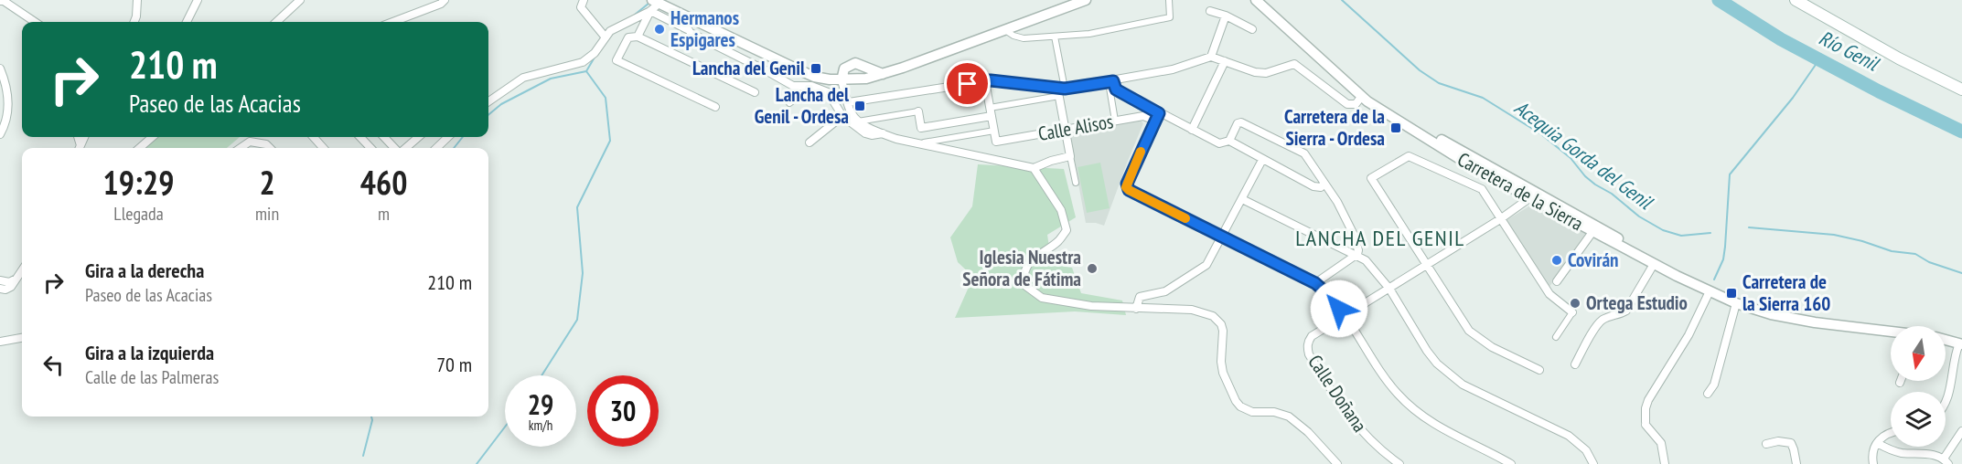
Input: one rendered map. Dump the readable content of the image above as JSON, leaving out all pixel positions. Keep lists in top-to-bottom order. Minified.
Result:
{"streets":{"street":["Calle Alisos","Carretera de la Sierra","Calle Doñana"]},"crossings":[["Carretera de la Sierra","Calle Doñana"]],"districts":["LANCHA DEL GENIL"],"water":["Río Genil","Acequia Gorda del Genil"],"places":{"other":["Hermanos Espigares","Covirán","Iglesia Nuestra Señora de Fátima","Ortega Estudio"],"transit":["Lancha del Genil","Lancha del Genil - Ordesa","Carretera de la Sierra - Ordesa","Carretera de la Sierra 160"]},"north":"bottom","page":{"turn":["210 m","Paseo de las Acacias"],"eta":["19:29","Llegada","2","min","460","m"],"list":[{"name":"Gira a la derecha","note":"Paseo de las Acacias","value":"210 m"},{"name":"Gira a la izquierda","note":"Calle de las Palmeras","value":"70 m"}],"speed":"29 km/h","limit":"30"}}
